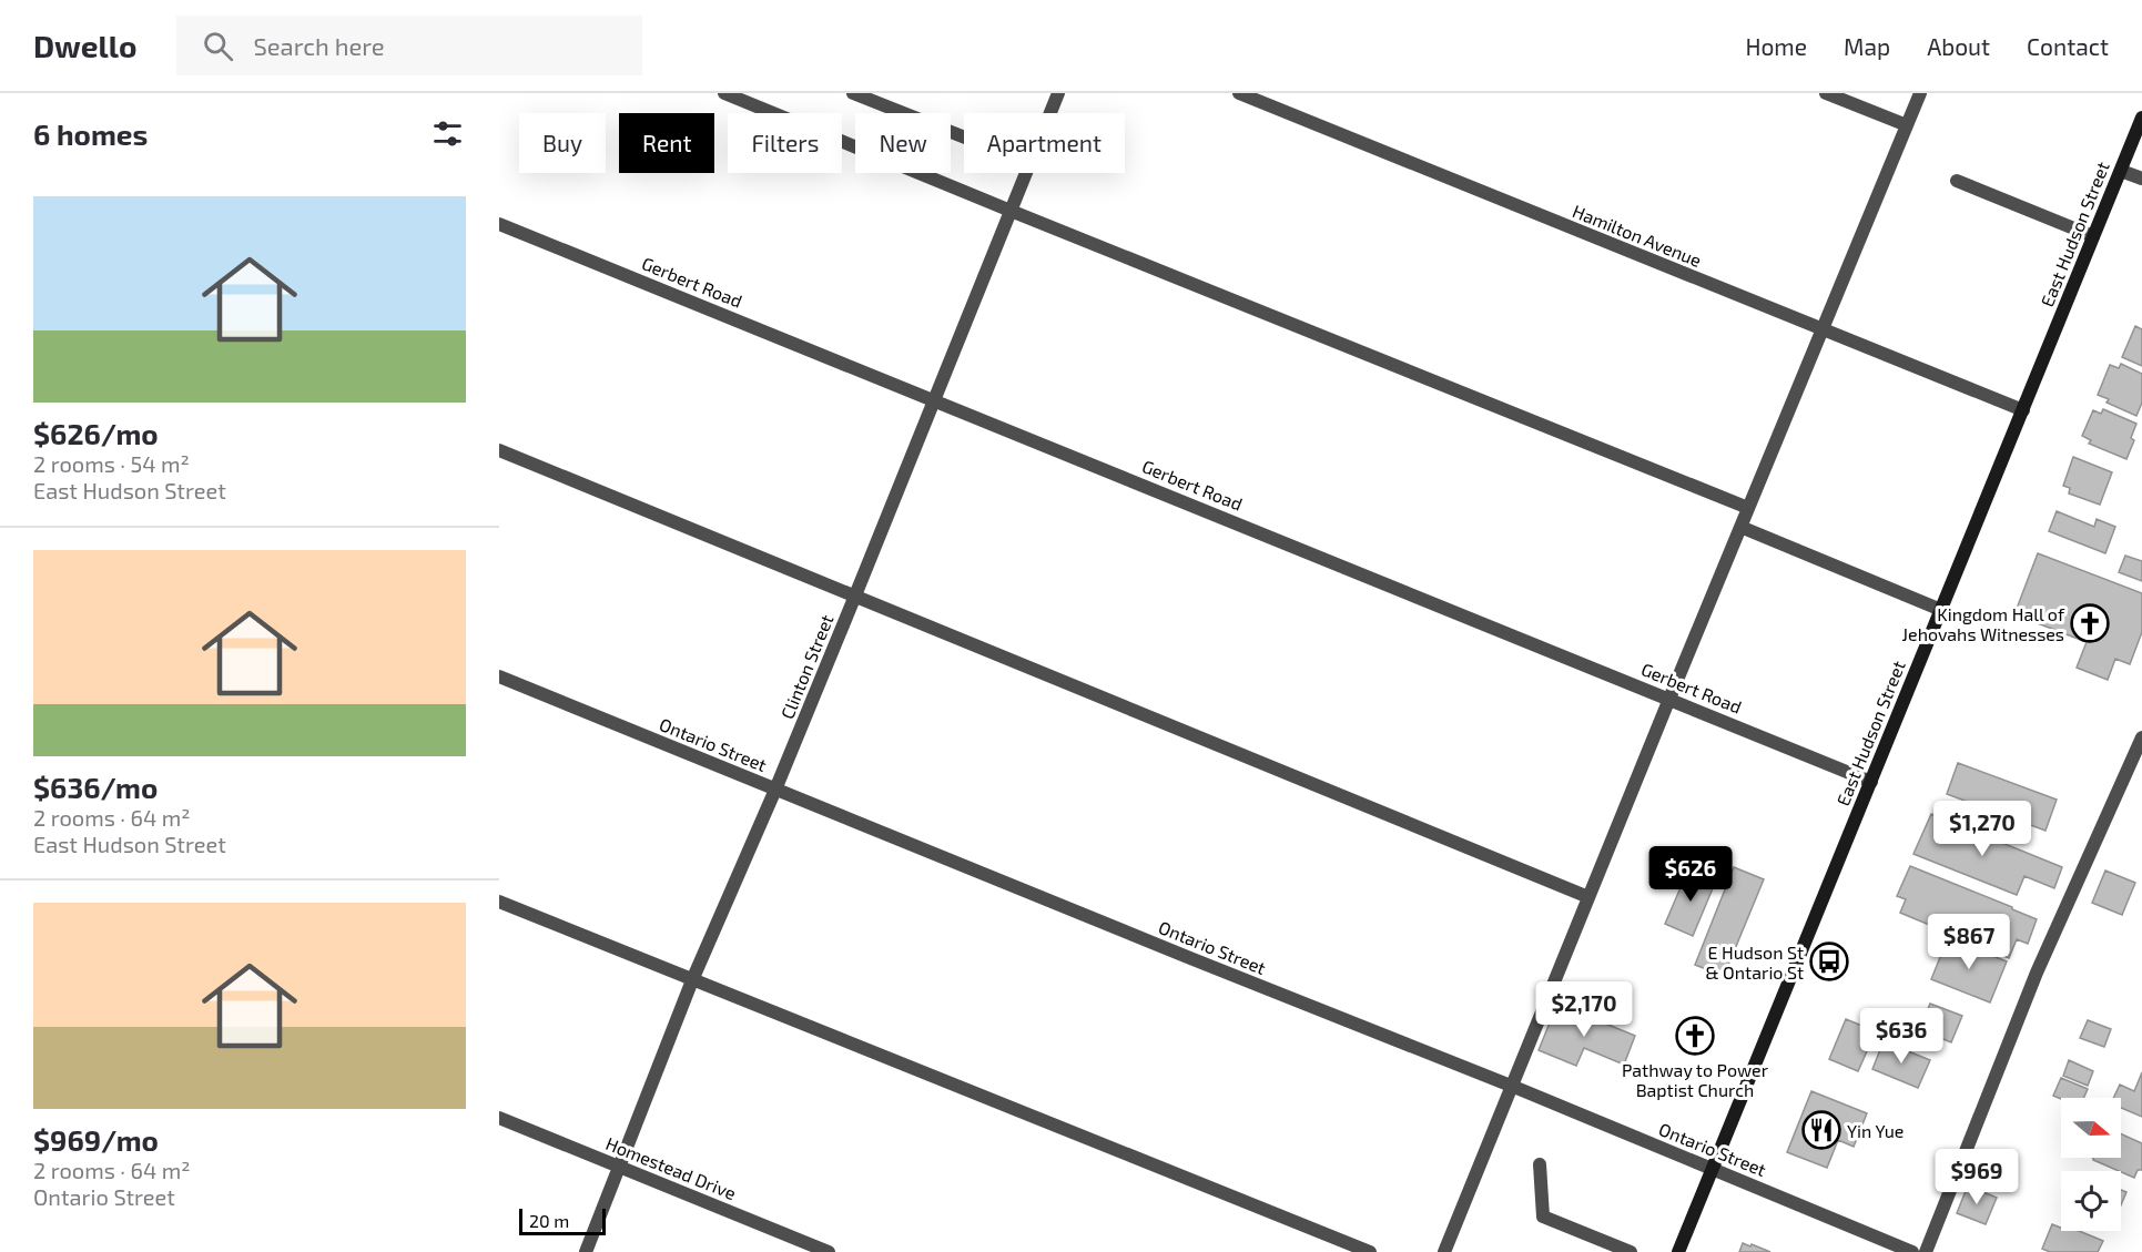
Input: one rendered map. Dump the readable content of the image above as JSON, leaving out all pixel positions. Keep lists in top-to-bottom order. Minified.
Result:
{"streets":{"main road":["East Hudson Street"],"street":["Hamilton Avenue","Gerbert Road","Clinton Street","Ontario Street","Homestead Drive"]},"crossings":[["East Hudson Street","Hamilton Avenue"],["East Hudson Street","Gerbert Road"],["East Hudson Street","Ontario Street"],["Gerbert Road","Clinton Street"],["Clinton Street","Ontario Street"],["Clinton Street","Homestead Drive"]],"places":{"church":["Kingdom Hall of Jehovahs Witnesses","Pathway to Power Baptist Church"],"bus stop":["E Hudson St & Ontario St"],"restaurant":["Yin Yue"]},"scale_bar":"20 m","north":"right","page":{"header":"Dwello","search":"Search here","nav":["Home","Map","About","Contact"],"heading":"6 homes","chip":["Buy","Rent","Filters","New","Apartment"],"list":[{"name":"$626/mo","note":"2 rooms · 54 m² · East Hudson Street"},{"name":"$636/mo","note":"2 rooms · 64 m² · East Hudson Street"},{"name":"$969/mo","note":"2 rooms · 64 m² · Ontario Street"}],"price":["$1,270","$626","$867","$2,170","$636","$969"],"scale":"20 m"}}
